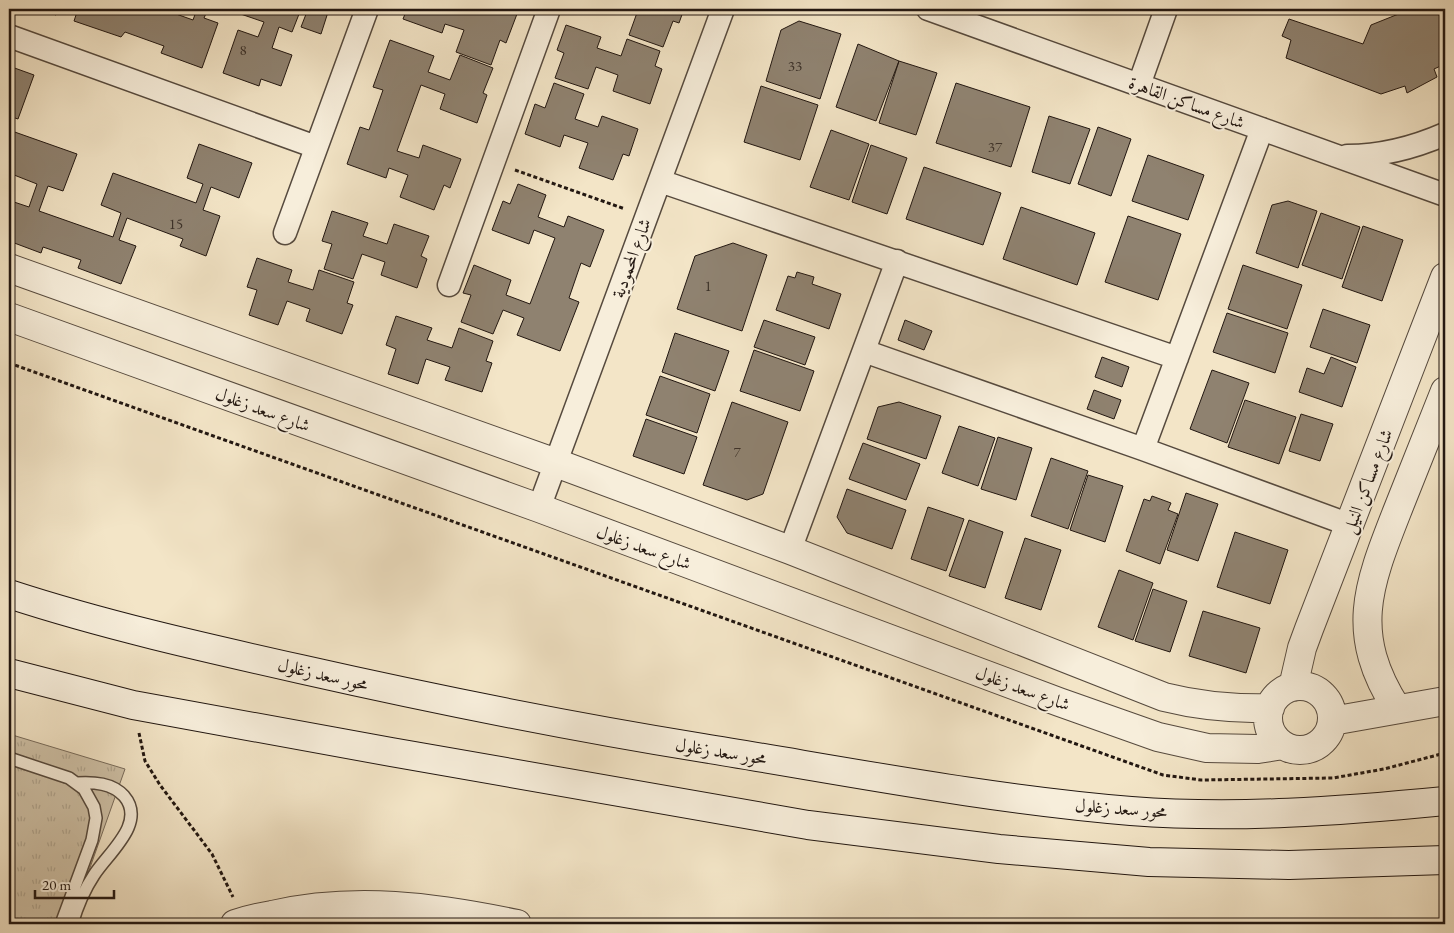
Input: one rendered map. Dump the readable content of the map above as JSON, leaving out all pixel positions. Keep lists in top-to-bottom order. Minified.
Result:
{"streets":{"street":["شارع مساكن القاهرة","شارع المحمودية","شارع سعد زغلول","شارع مساكن النيل","محور سعد زغلول"]},"crossings":[["شارع المحمودية","شارع سعد زغلول"],["شارع سعد زغلول","شارع مساكن النيل"]],"house_numbers":["8","33","37","15","1","7"],"scale_bar":"20 m"}
